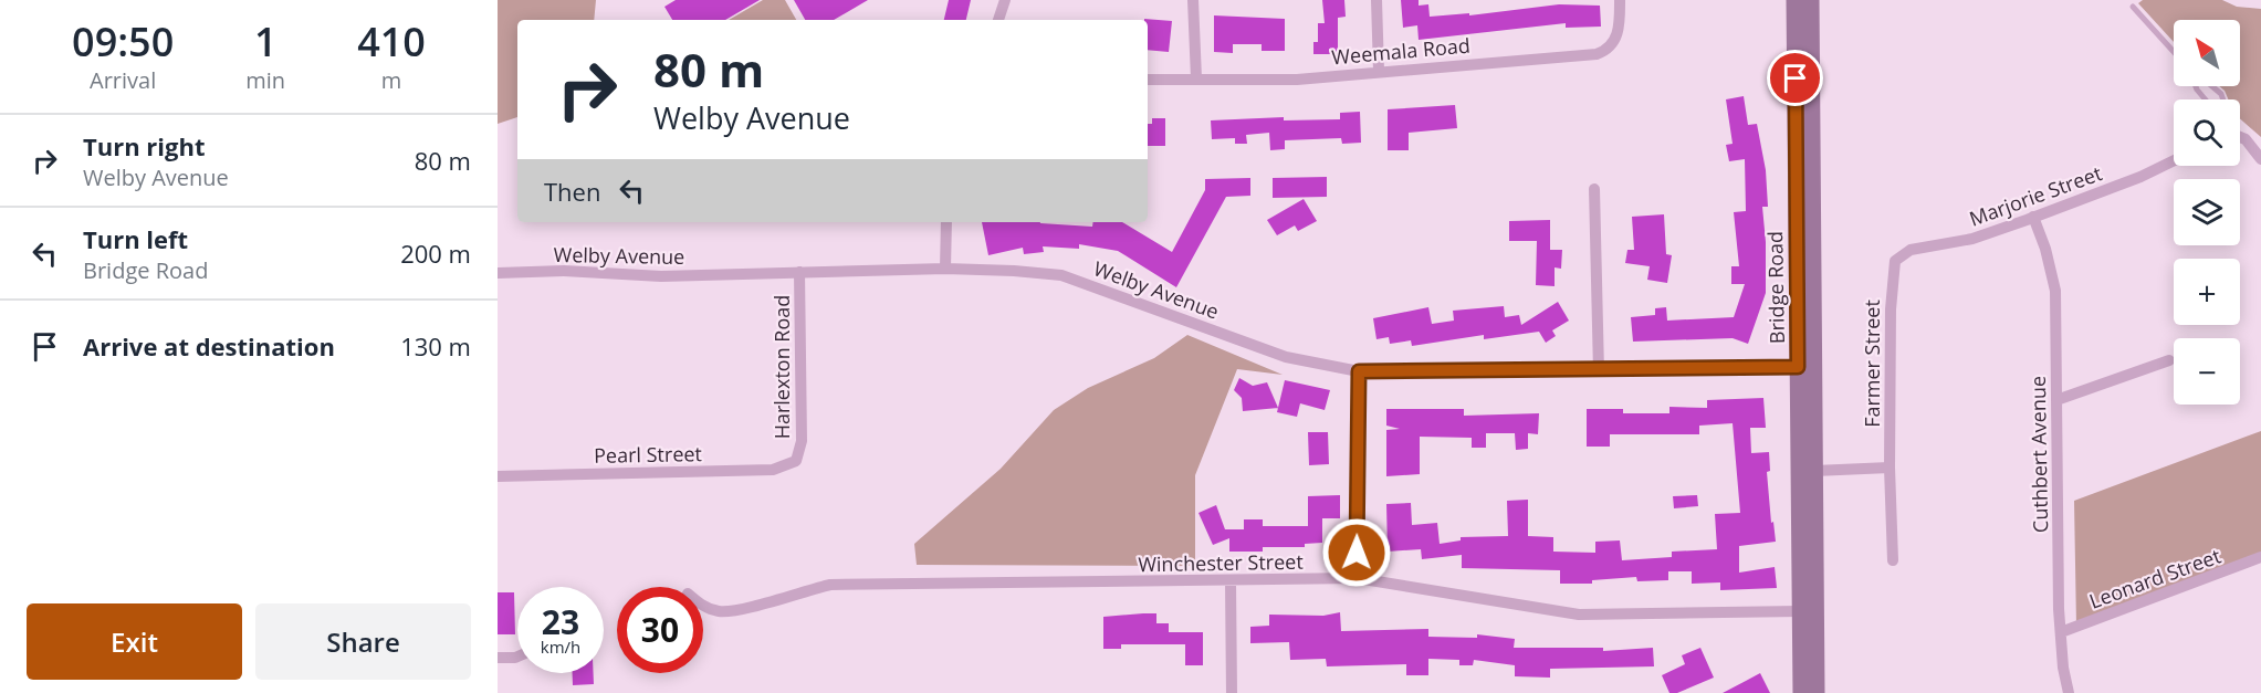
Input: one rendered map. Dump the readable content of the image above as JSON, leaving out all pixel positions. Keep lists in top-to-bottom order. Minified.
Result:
{"streets":{"main road":["Bridge Road"],"street":["Weemala Road","Marjorie Street","Welby Avenue","Farmer Street","Harlexton Road","Pearl Street","Cuthbert Avenue","Winchester Street","Leonard Street"]},"crossings":[["Marjorie Street","Farmer Street"],["Marjorie Street","Cuthbert Avenue"],["Welby Avenue","Bridge Road"],["Welby Avenue","Harlexton Road"],["Bridge Road","Winchester Street"],["Harlexton Road","Pearl Street"],["Cuthbert Avenue","Leonard Street"]],"north":"top left","page":{"eta":["09:50","Arrival","1","min","410","m"],"map_buttons":["+","−"],"turn":["80 m","Welby Avenue"],"list":[{"name":"Turn right","note":"Welby Avenue","value":"80 m"},{"name":"Turn left","note":"Bridge Road","value":"200 m"},{"name":"Arrive at destination","value":"130 m"}],"then":"Then","speed":"23 km/h","limit":"30","buttons":["Exit","Share"]}}
